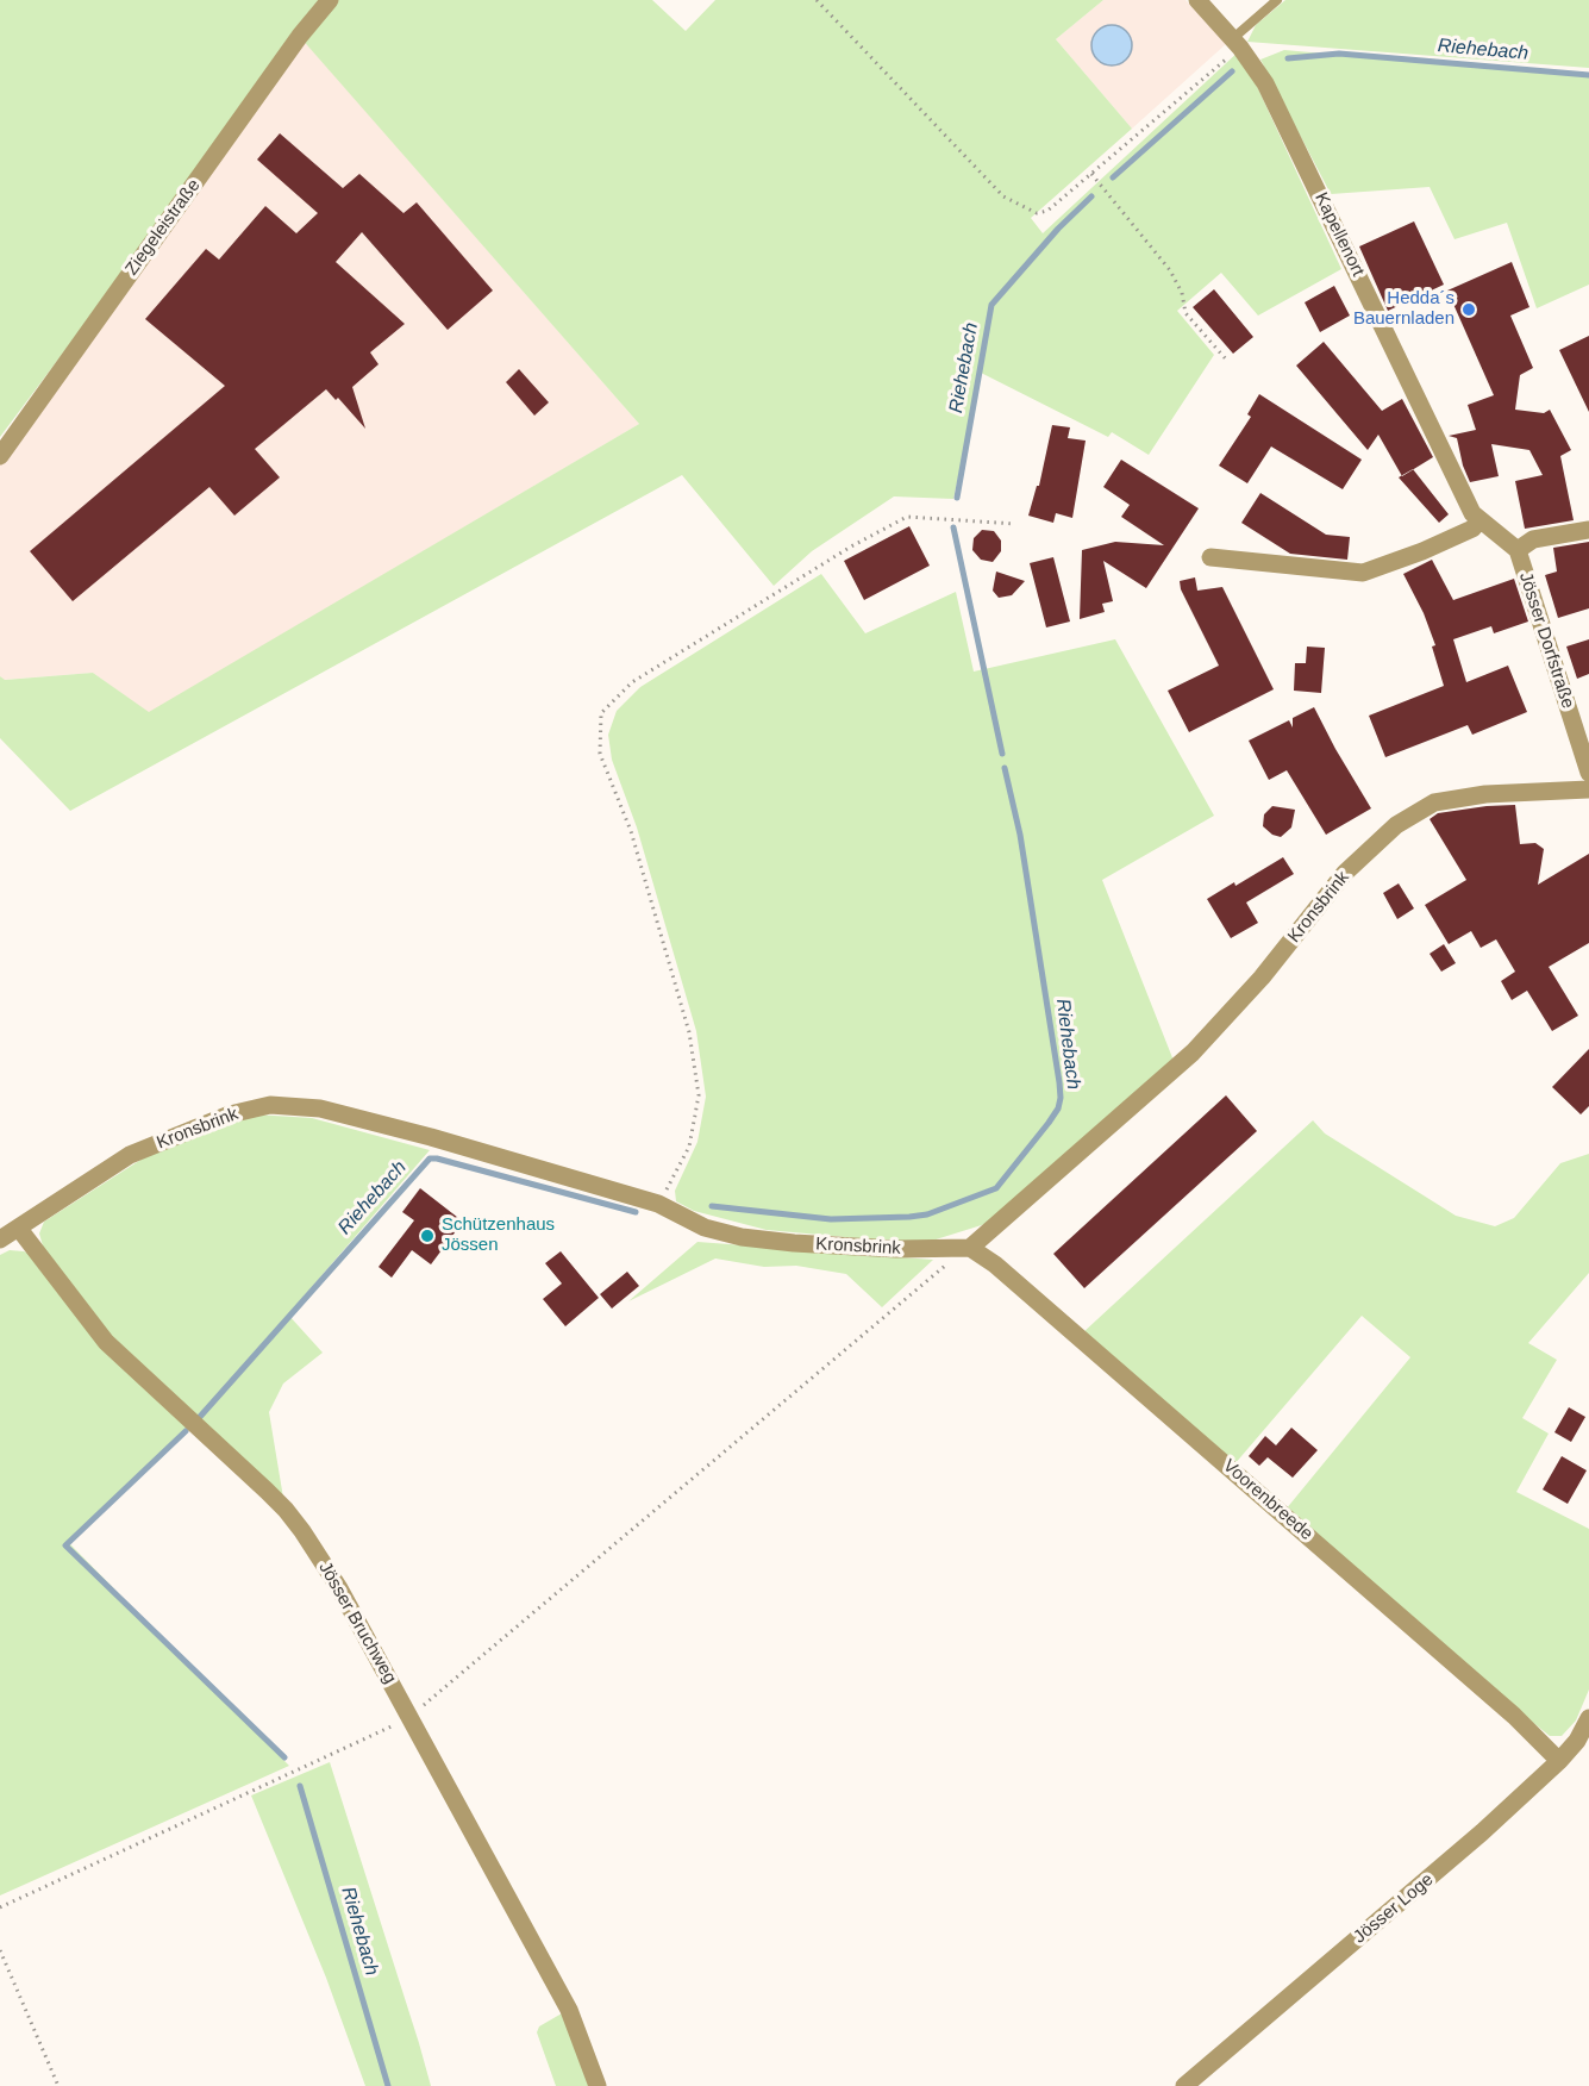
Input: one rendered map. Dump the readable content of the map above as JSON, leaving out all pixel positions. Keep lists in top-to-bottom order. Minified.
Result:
{"streets":{"street":["Ziegeleistraße","Kapellenort","Jösser Dorfstraße","Kronsbrink","Voorenbreede","Jösser Bruchweg","Jösser Loge"]},"crossings":[["Kapellenort","Jösser Dorfstraße"],["Kronsbrink","Voorenbreede"],["Kronsbrink","Jösser Bruchweg"],["Voorenbreede","Jösser Loge"]],"water":["Riehebach"],"places":["Hedda´s Bauernladen","Schützenhaus Jössen"]}
